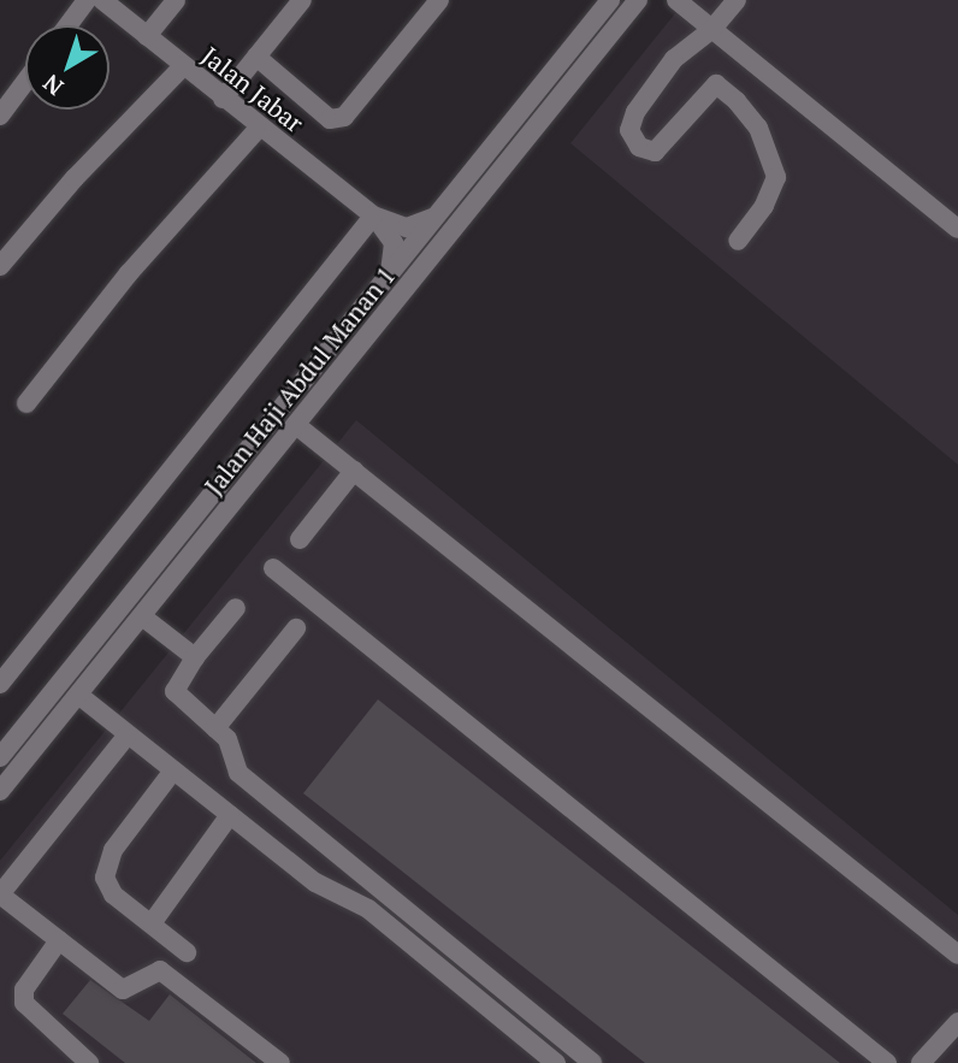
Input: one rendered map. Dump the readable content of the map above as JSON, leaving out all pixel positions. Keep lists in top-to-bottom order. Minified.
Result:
{"streets":{"street":["Jalan Jabar","Jalan Haji Abdul Manan 1"]},"north":"bottom left"}
